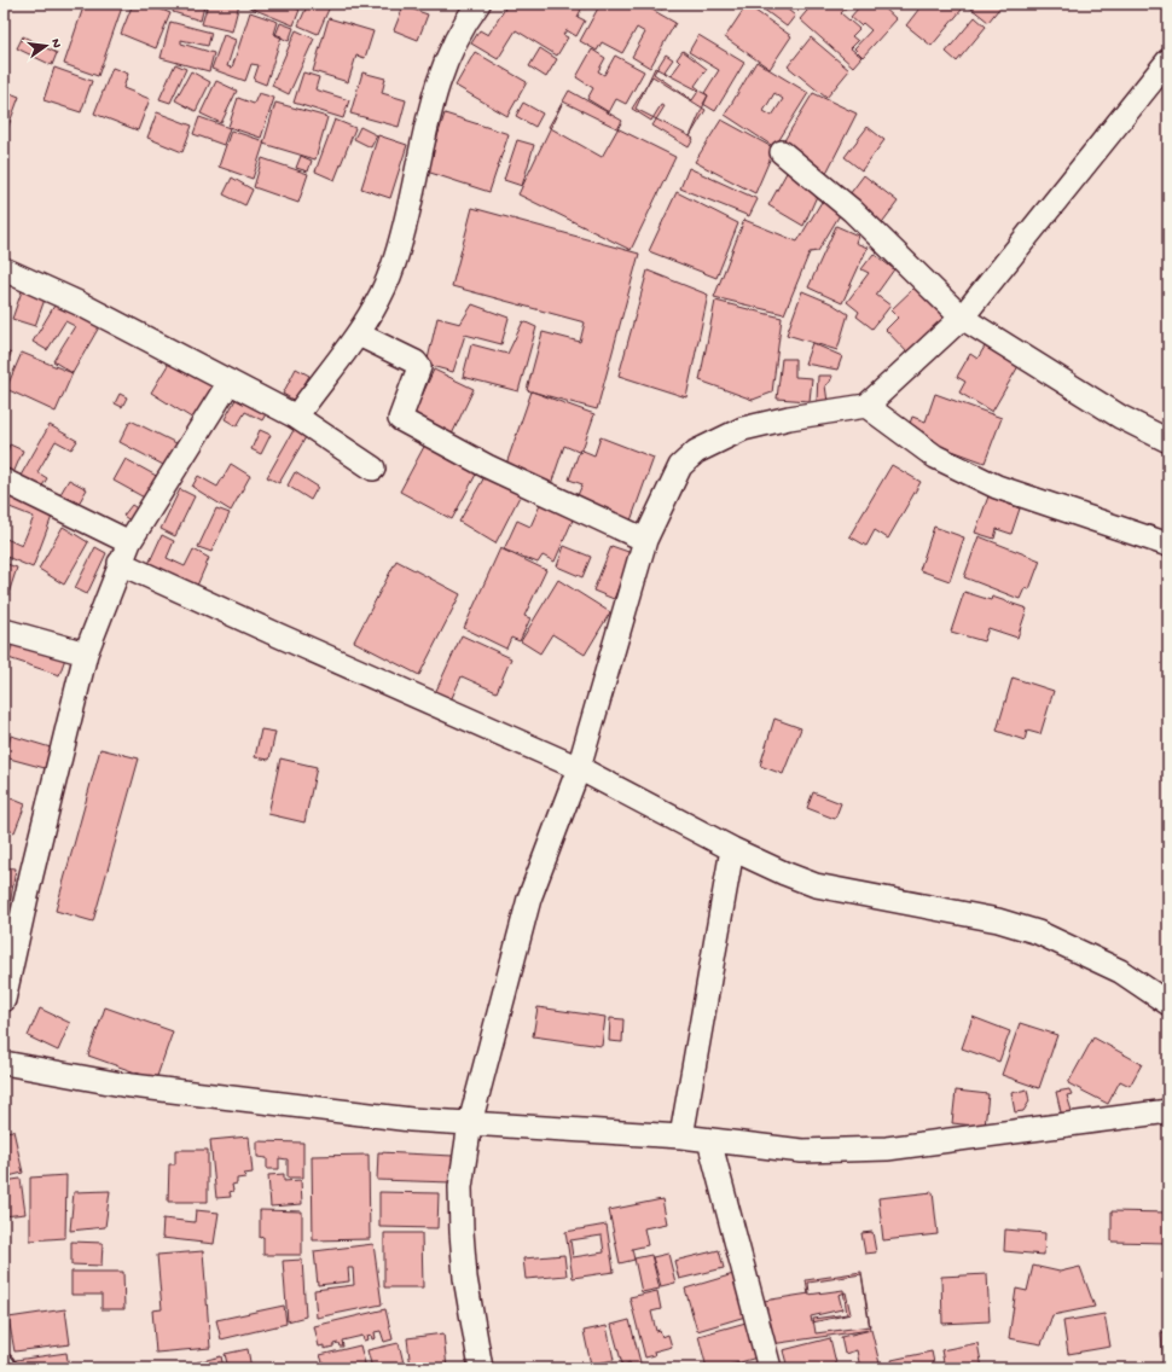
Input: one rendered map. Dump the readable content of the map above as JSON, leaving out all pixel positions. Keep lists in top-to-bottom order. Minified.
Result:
{"north":"right"}
